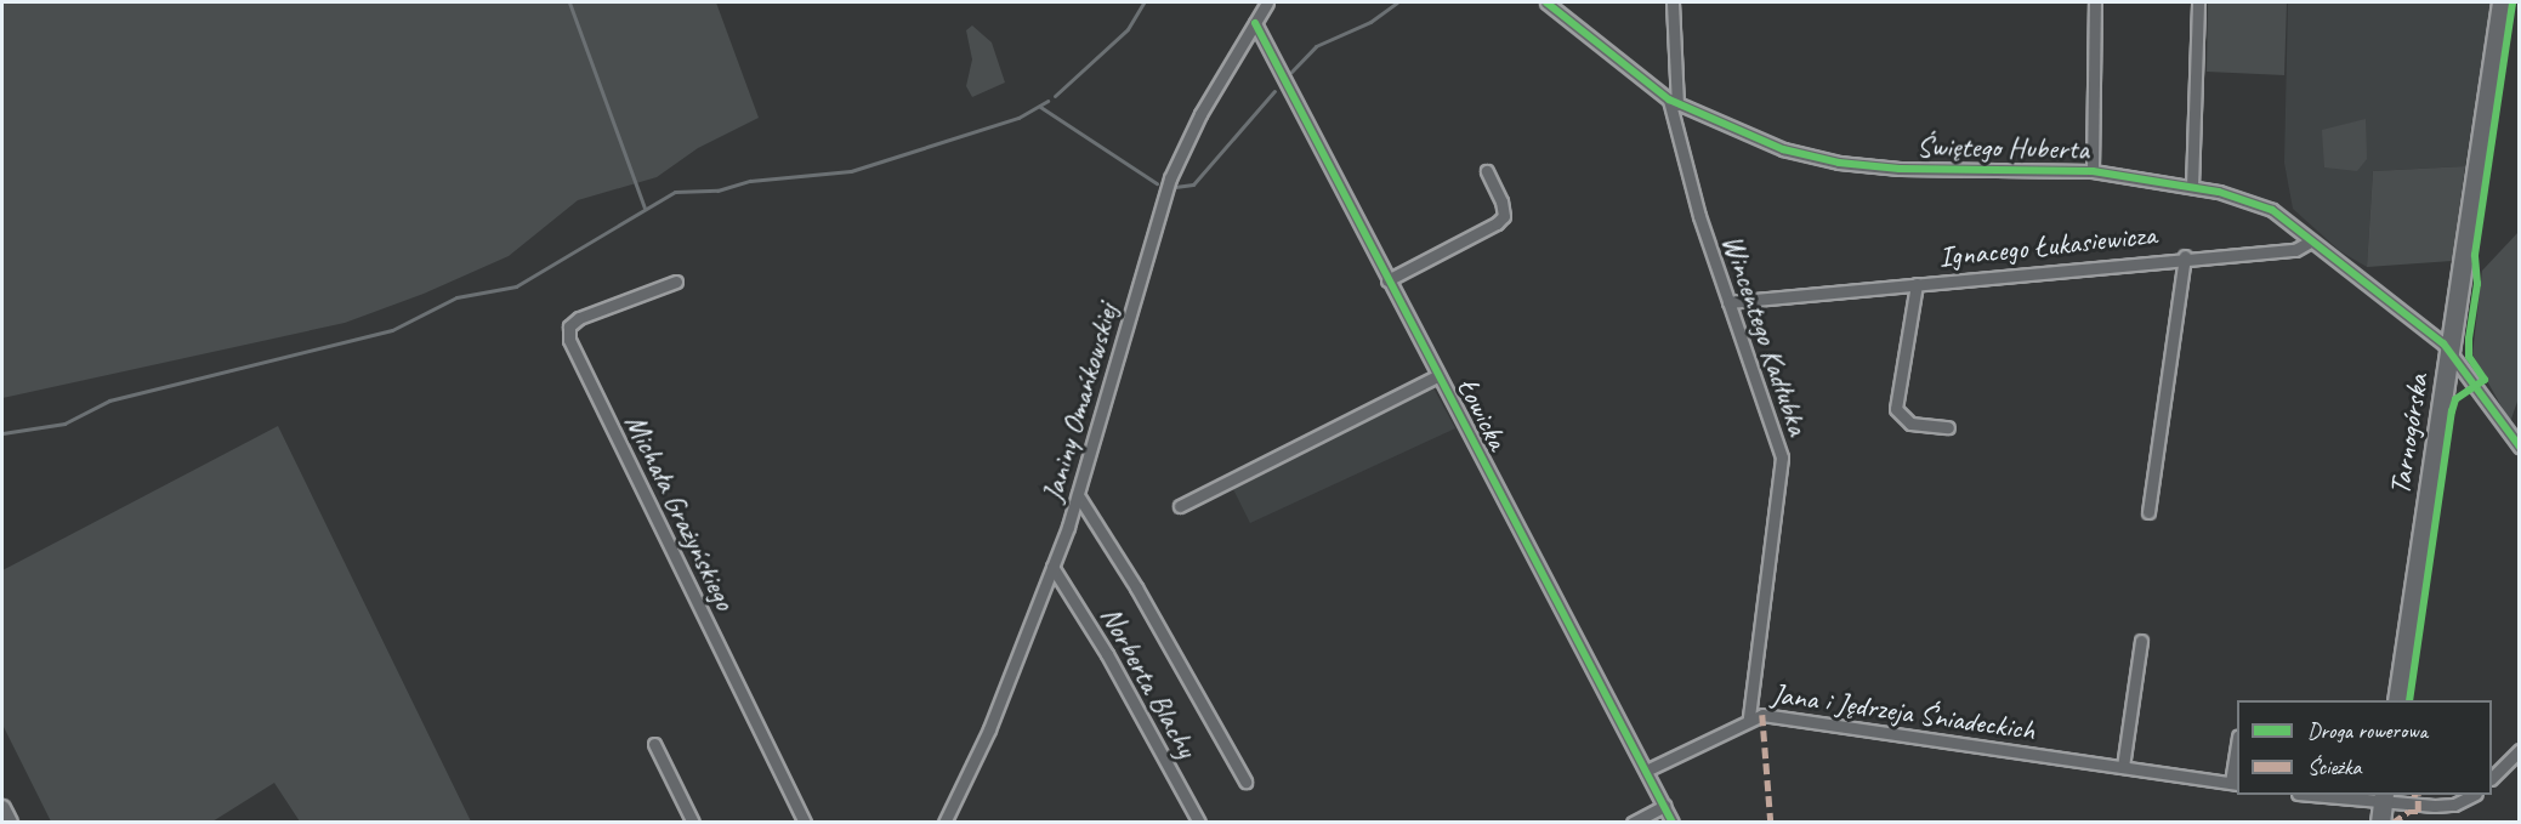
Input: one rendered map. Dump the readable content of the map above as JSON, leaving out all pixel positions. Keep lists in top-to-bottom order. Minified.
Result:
{"streets":{"main road":["Tarnogórska"],"street":["Świętego Huberta","Ignacego Łukasiewicza","Wincentego Kadłubka","Janiny Omańkowskiej","Łowicka","Michała Grażyńskiego","Norberta Blachy","Jana i Jędrzeja Śniadeckich"]},"crossings":[["Świętego Huberta","Ignacego Łukasiewicza"],["Świętego Huberta","Wincentego Kadłubka"],["Świętego Huberta","Tarnogórska"],["Ignacego Łukasiewicza","Wincentego Kadłubka"],["Wincentego Kadłubka","Jana i Jędrzeja Śniadeckich"],["Janiny Omańkowskiej","Łowicka"],["Janiny Omańkowskiej","Norberta Blachy"],["Łowicka","Jana i Jędrzeja Śniadeckich"]],"legend":["Droga rowerowa","Ścieżka"]}
